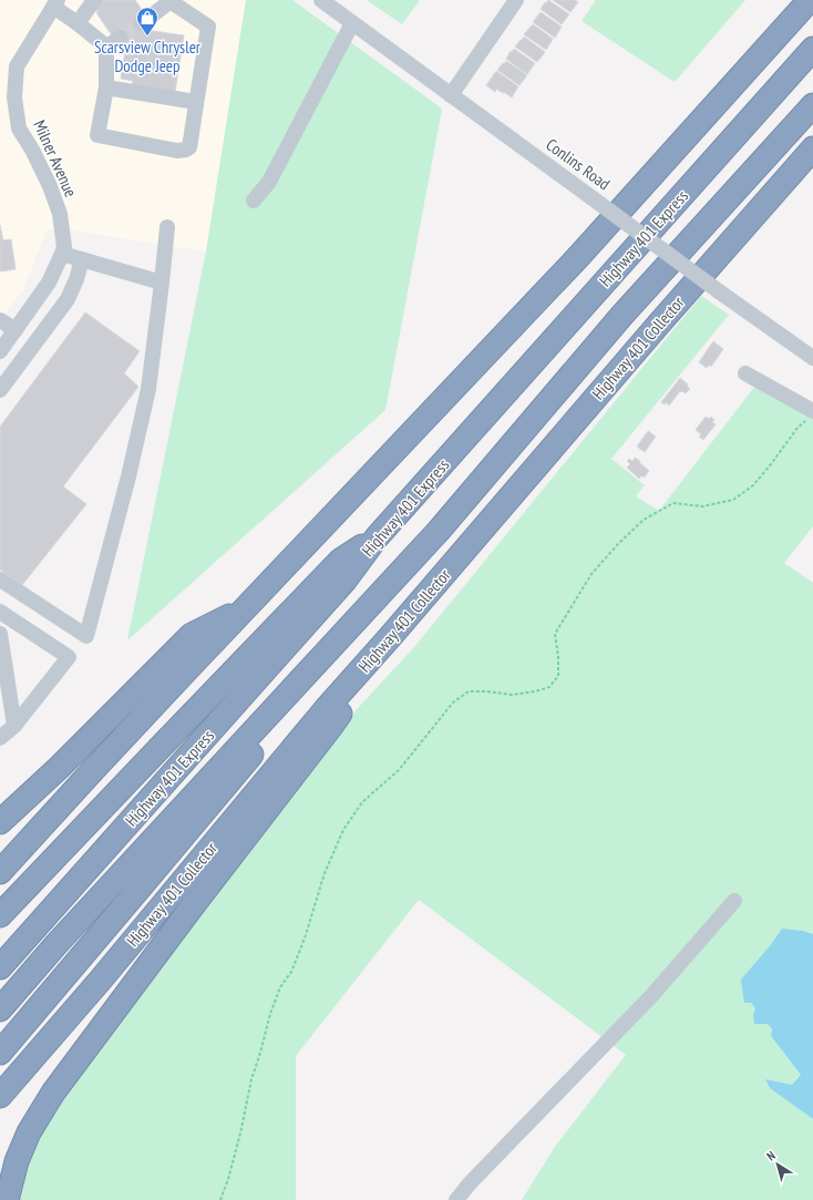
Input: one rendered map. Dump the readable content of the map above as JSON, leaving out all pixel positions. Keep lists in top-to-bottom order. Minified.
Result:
{"streets":{"highway":["Highway 401 Express","Highway 401 Collector"],"street":["Milner Avenue","Conlins Road"]},"places":{"shop":["Scarsview Chrysler Dodge Jeep"]},"north":"top left"}
